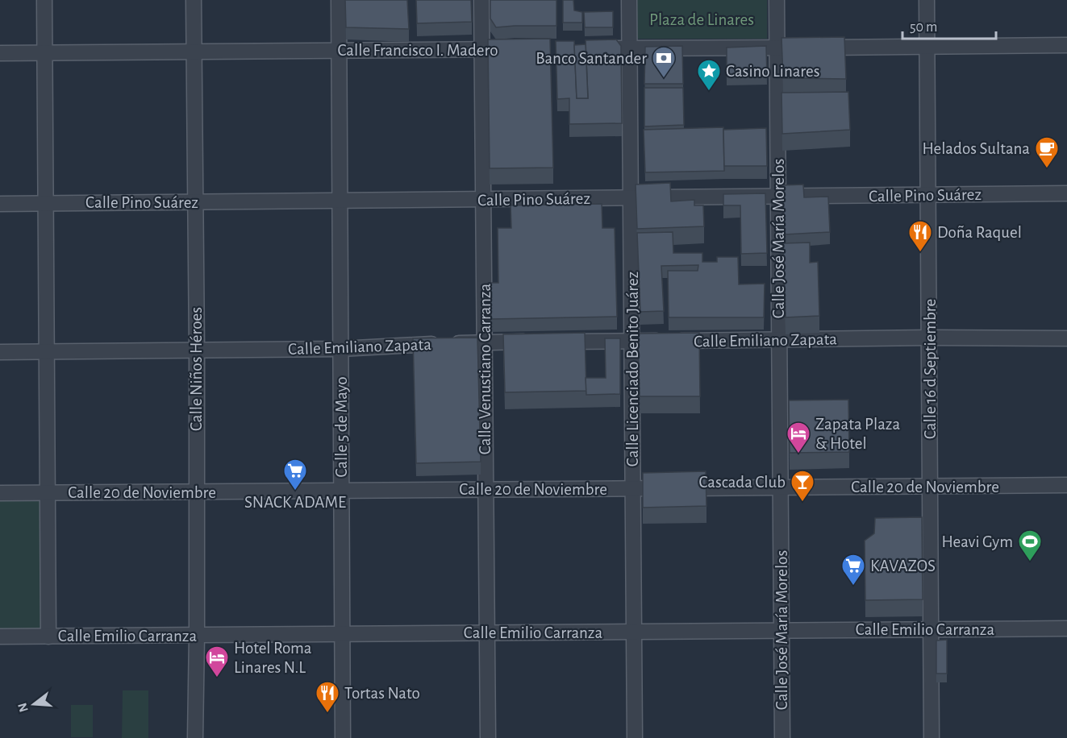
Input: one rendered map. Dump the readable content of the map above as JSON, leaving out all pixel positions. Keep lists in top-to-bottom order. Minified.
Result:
{"streets":{"street":["Calle Francisco I. Madero","Calle Pino Suárez","Calle José María Morelos","Calle Emiliano Zapata","Calle Niños Héroes","Calle Venustiano Carranza","Calle Licenciado Benito Juárez","Calle 16 d Septiembre","Calle 5 de Mayo","Calle 20 de Noviembre","Calle Emilio Carranza"]},"crossings":[["Calle Francisco I. Madero","Calle Niños Héroes"],["Calle Francisco I. Madero","Calle Venustiano Carranza"],["Calle Francisco I. Madero","Calle 5 de Mayo"],["Calle Pino Suárez","Calle José María Morelos"],["Calle Pino Suárez","Calle Niños Héroes"],["Calle Pino Suárez","Calle Venustiano Carranza"],["Calle Pino Suárez","Calle Licenciado Benito Juárez"],["Calle Pino Suárez","Calle 16 d Septiembre"],["Calle Pino Suárez","Calle 5 de Mayo"],["Calle José María Morelos","Calle Emiliano Zapata"],["Calle José María Morelos","Calle 20 de Noviembre"],["Calle José María Morelos","Calle Emilio Carranza"],["Calle Emiliano Zapata","Calle Niños Héroes"],["Calle Emiliano Zapata","Calle Venustiano Carranza"],["Calle Emiliano Zapata","Calle Licenciado Benito Juárez"],["Calle Emiliano Zapata","Calle 16 d Septiembre"],["Calle Emiliano Zapata","Calle 5 de Mayo"],["Calle Niños Héroes","Calle 20 de Noviembre"],["Calle Niños Héroes","Calle Emilio Carranza"],["Calle Venustiano Carranza","Calle 20 de Noviembre"],["Calle Venustiano Carranza","Calle Emilio Carranza"],["Calle Licenciado Benito Juárez","Calle 20 de Noviembre"],["Calle Licenciado Benito Juárez","Calle Emilio Carranza"],["Calle 16 d Septiembre","Calle 20 de Noviembre"],["Calle 16 d Septiembre","Calle Emilio Carranza"],["Calle 5 de Mayo","Calle 20 de Noviembre"],["Calle 5 de Mayo","Calle Emilio Carranza"]],"parks":["Plaza de Linares"],"places":{"bank":["Banco Santander"],"place":["Casino Linares"],"cafe":["Helados Sultana"],"restaurant":["Doña Raquel","Tortas Nato"],"hotel":["Zapata Plaza & Hotel","Hotel Roma Linares N.L"],"supermarket":["SNACK ADAME","KAVAZOS"],"bar":["Cascada Club"],"sports":["Heavi Gym"]},"scale_bar":"50 m","north":"left"}
